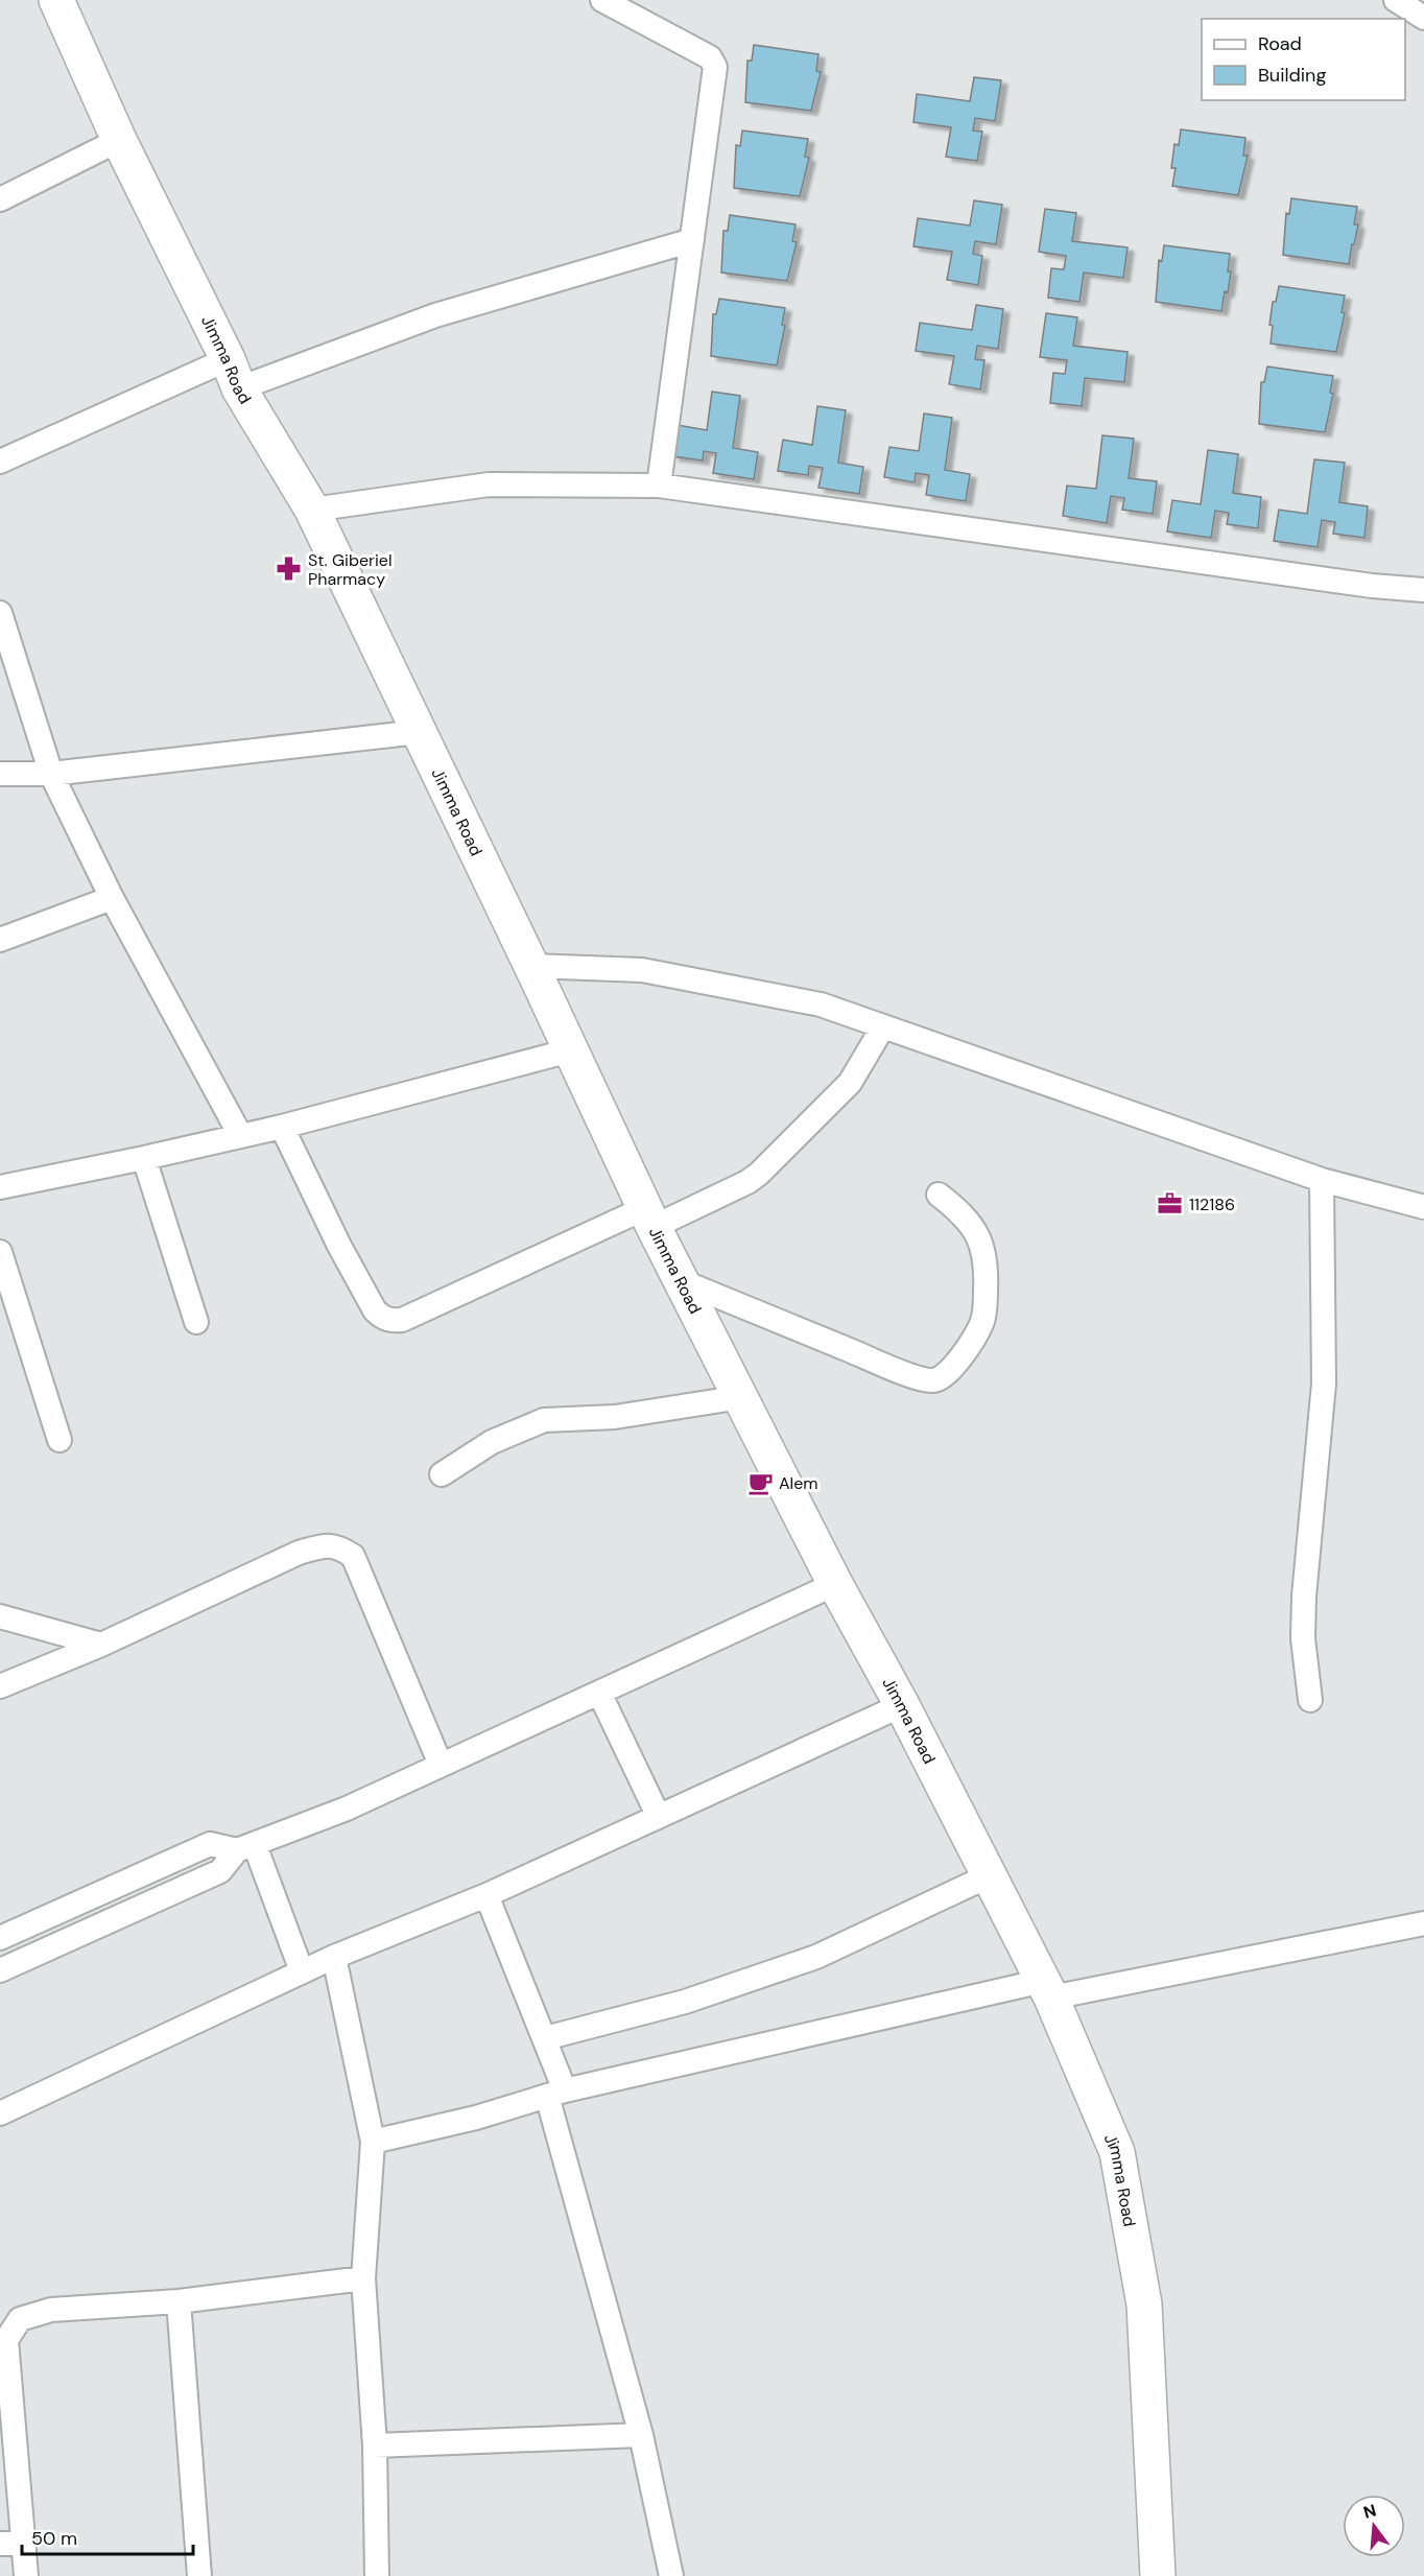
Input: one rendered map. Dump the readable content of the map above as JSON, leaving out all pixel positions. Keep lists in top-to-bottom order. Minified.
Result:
{"streets":{"highway":["Jimma Road"]},"places":{"pharmacy":["St. Giberiel Pharmacy"],"office":["112186"],"cafe":["Alem"]},"legend":["Road","Building"],"scale_bar":"50 m","north":"top"}
